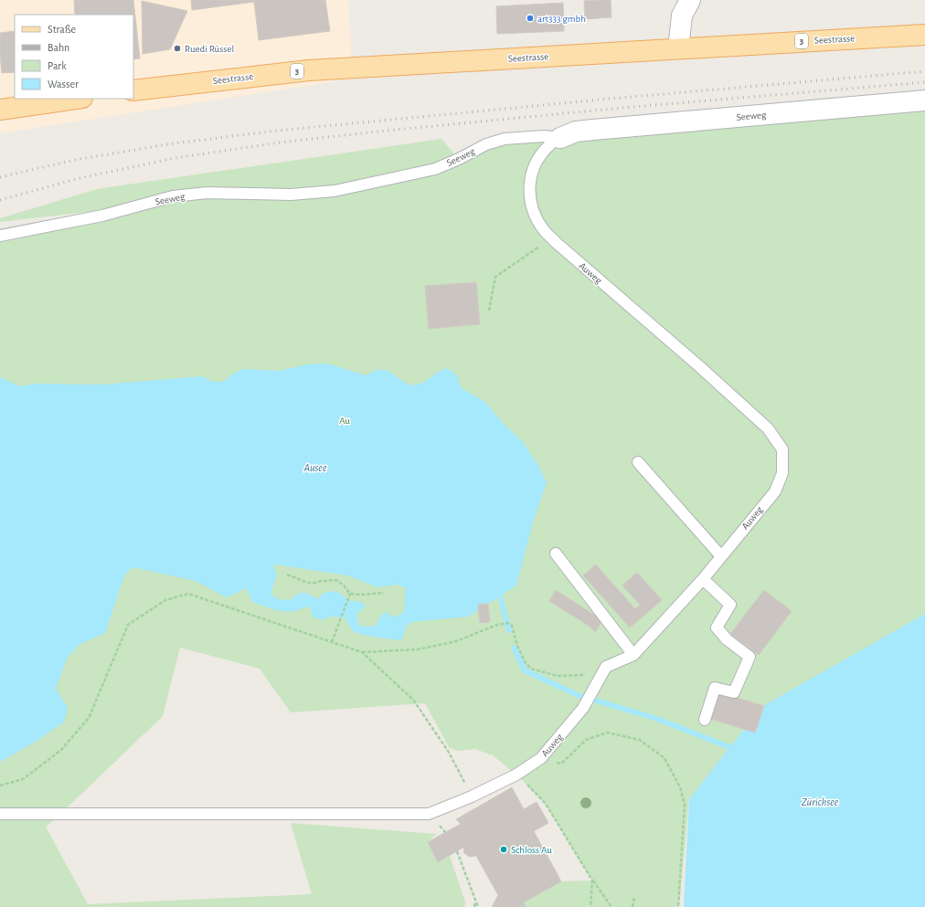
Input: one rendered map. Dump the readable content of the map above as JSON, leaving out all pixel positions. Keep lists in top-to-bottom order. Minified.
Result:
{"streets":{"main road":["Seestrasse","3"],"street":["Seeweg"],"lane":["Auweg"]},"crossings":[["Seeweg","Auweg"]],"water":["Ausee","Zürichsee"],"parks":["Au"],"places":["art333 gmbh","Ruedi Rüssel","Schloss Au"],"legend":["Straße","Bahn","Park","Wasser"]}
